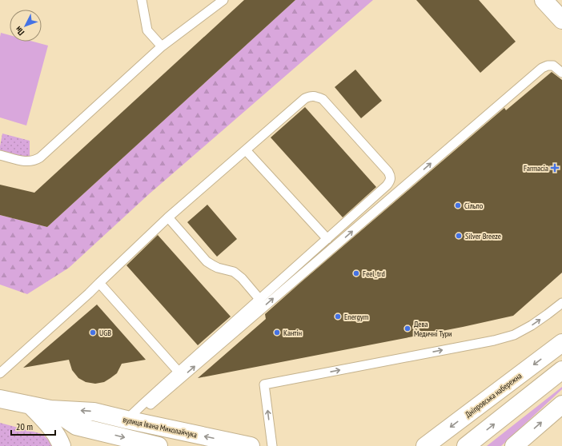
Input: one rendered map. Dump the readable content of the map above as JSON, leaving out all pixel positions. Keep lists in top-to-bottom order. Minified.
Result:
{"streets":{"street":["Дніпровська набережна","вулиця Івана Миколайчука"]},"places":{"health":["Farmacia"],"other":["Сільпо","Silver Breeze","Feel_trd","Energym","Дева Медичні Тури","UGB","Кантін"]},"scale_bar":"20 m","north":"bottom left"}
